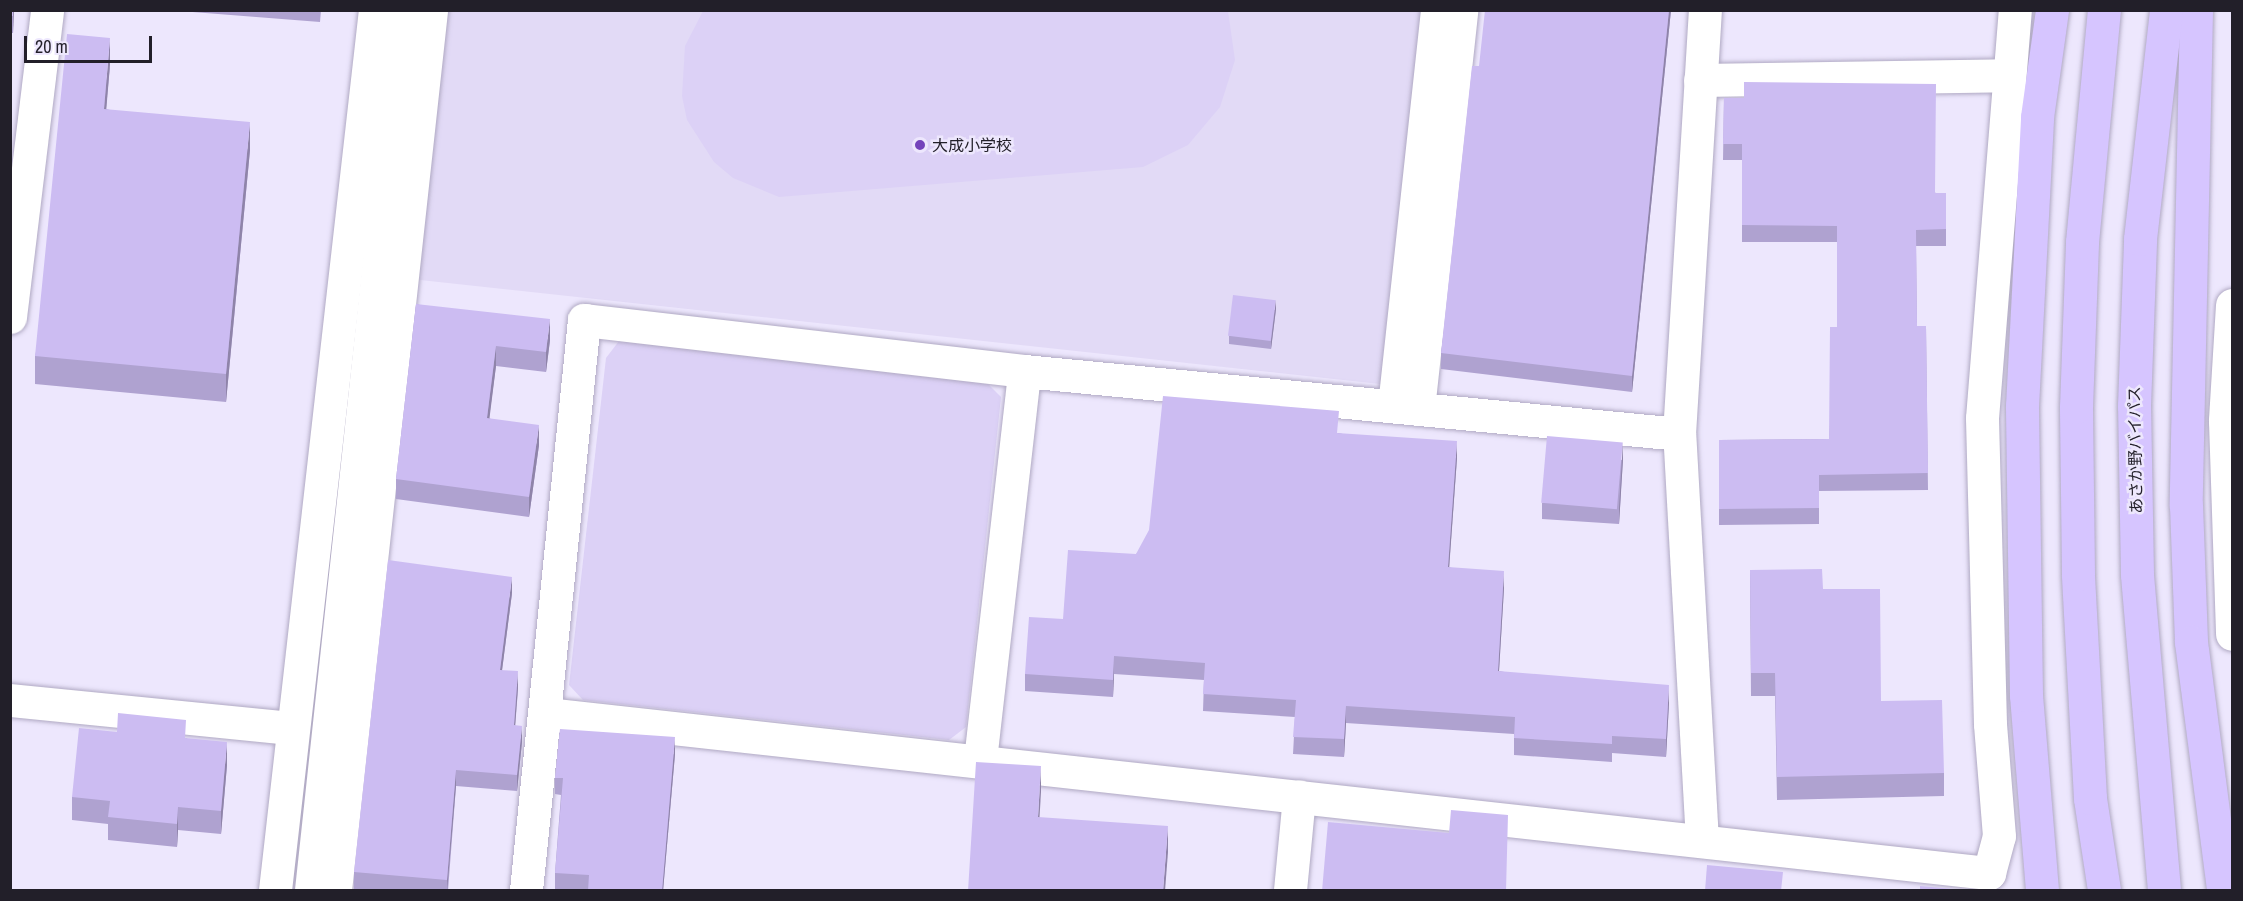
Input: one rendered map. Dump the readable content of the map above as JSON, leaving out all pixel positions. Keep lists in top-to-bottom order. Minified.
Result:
{"streets":{"highway":["あさか野バイパス"]},"places":["大成小学校"],"scale_bar":"20 m"}
